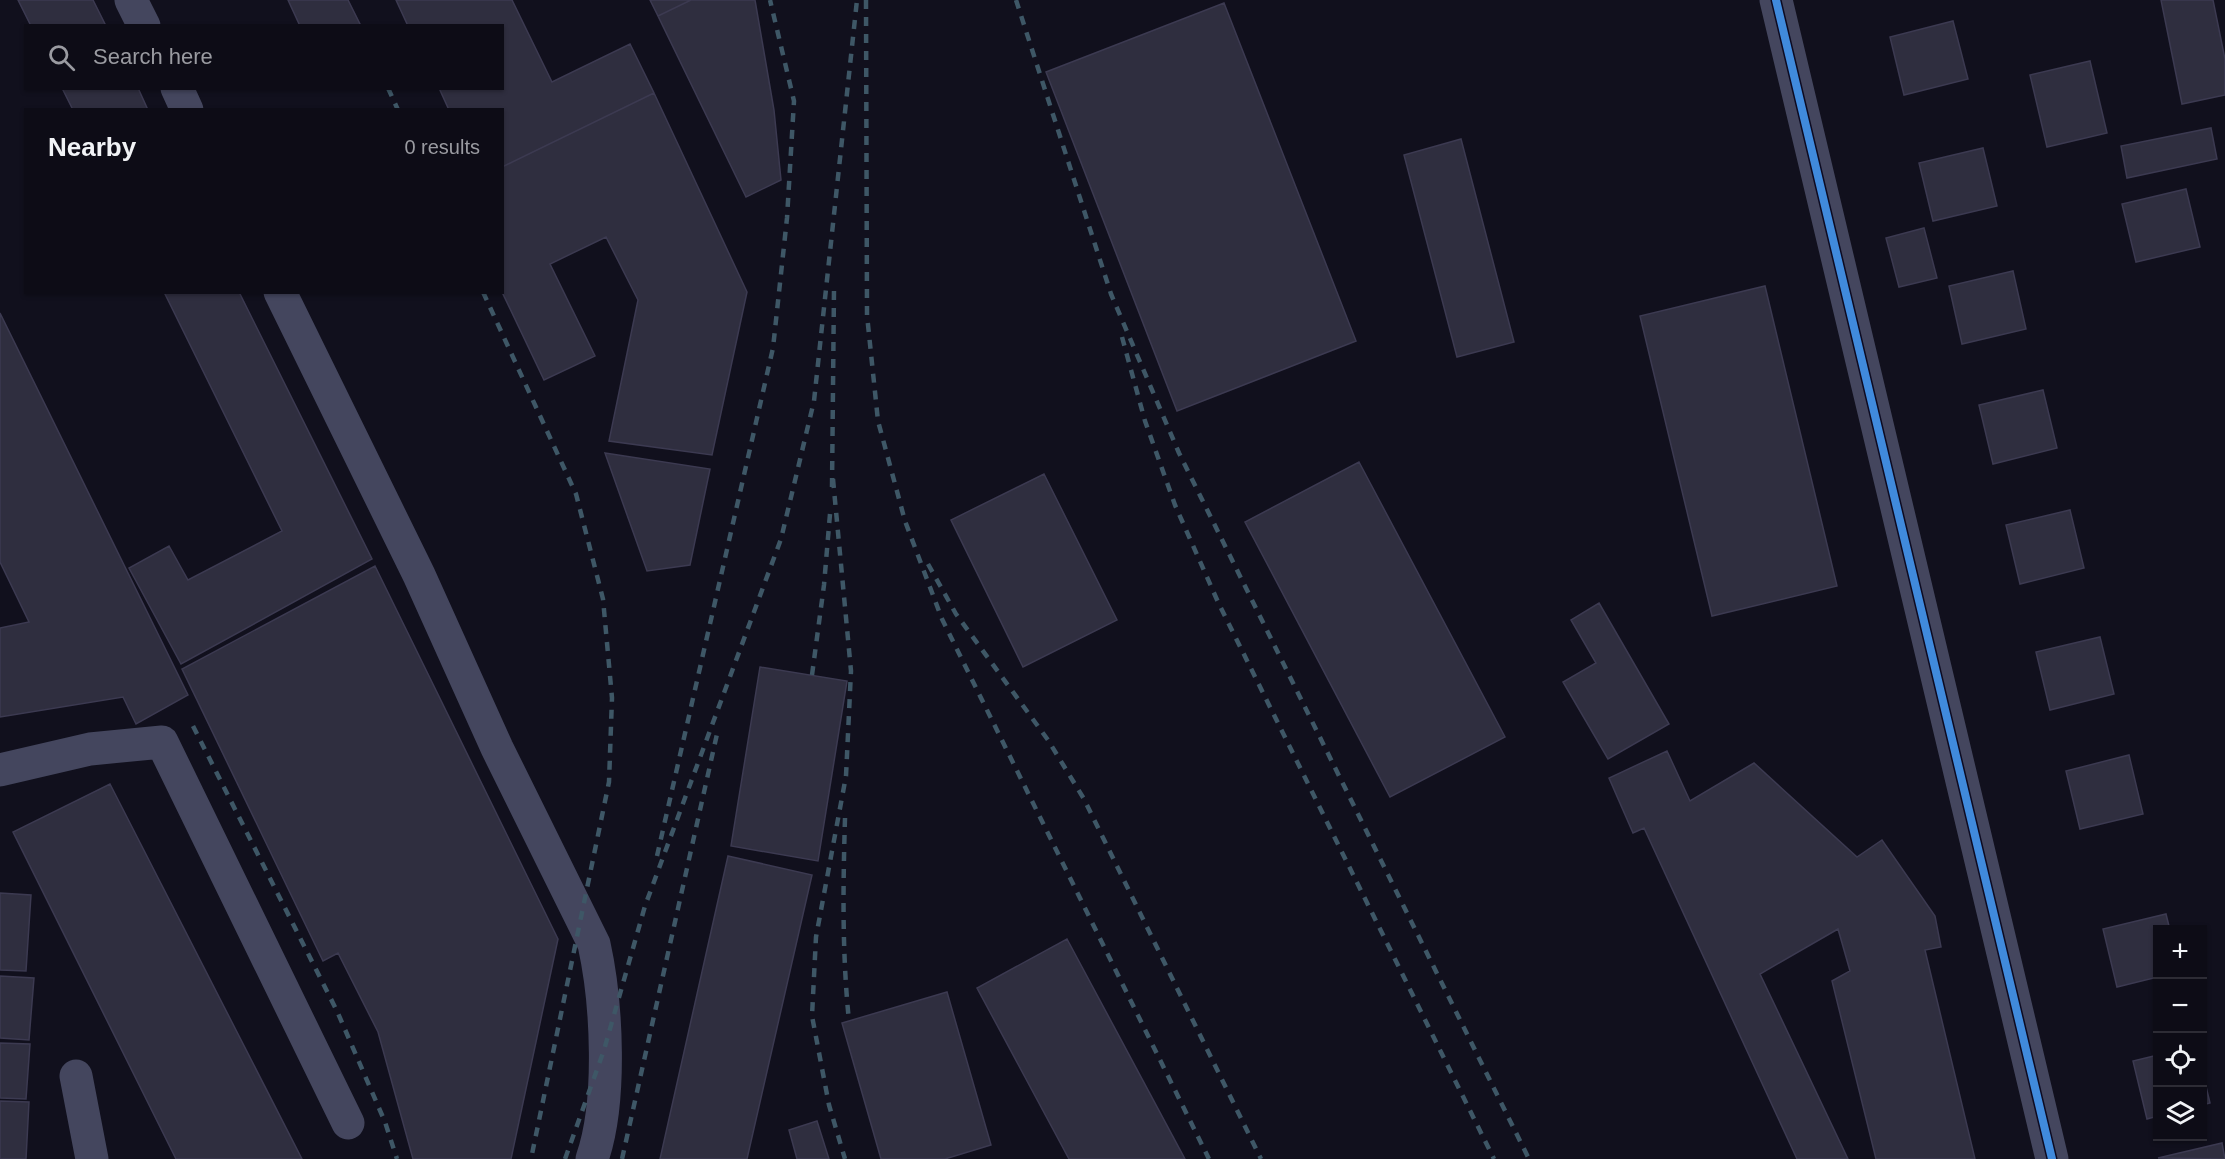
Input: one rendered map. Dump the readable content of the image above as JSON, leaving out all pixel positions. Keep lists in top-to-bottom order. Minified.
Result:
{"page":{"search":"Search here","heading":["Nearby","0 results"],"map_buttons":["+","−"]}}
